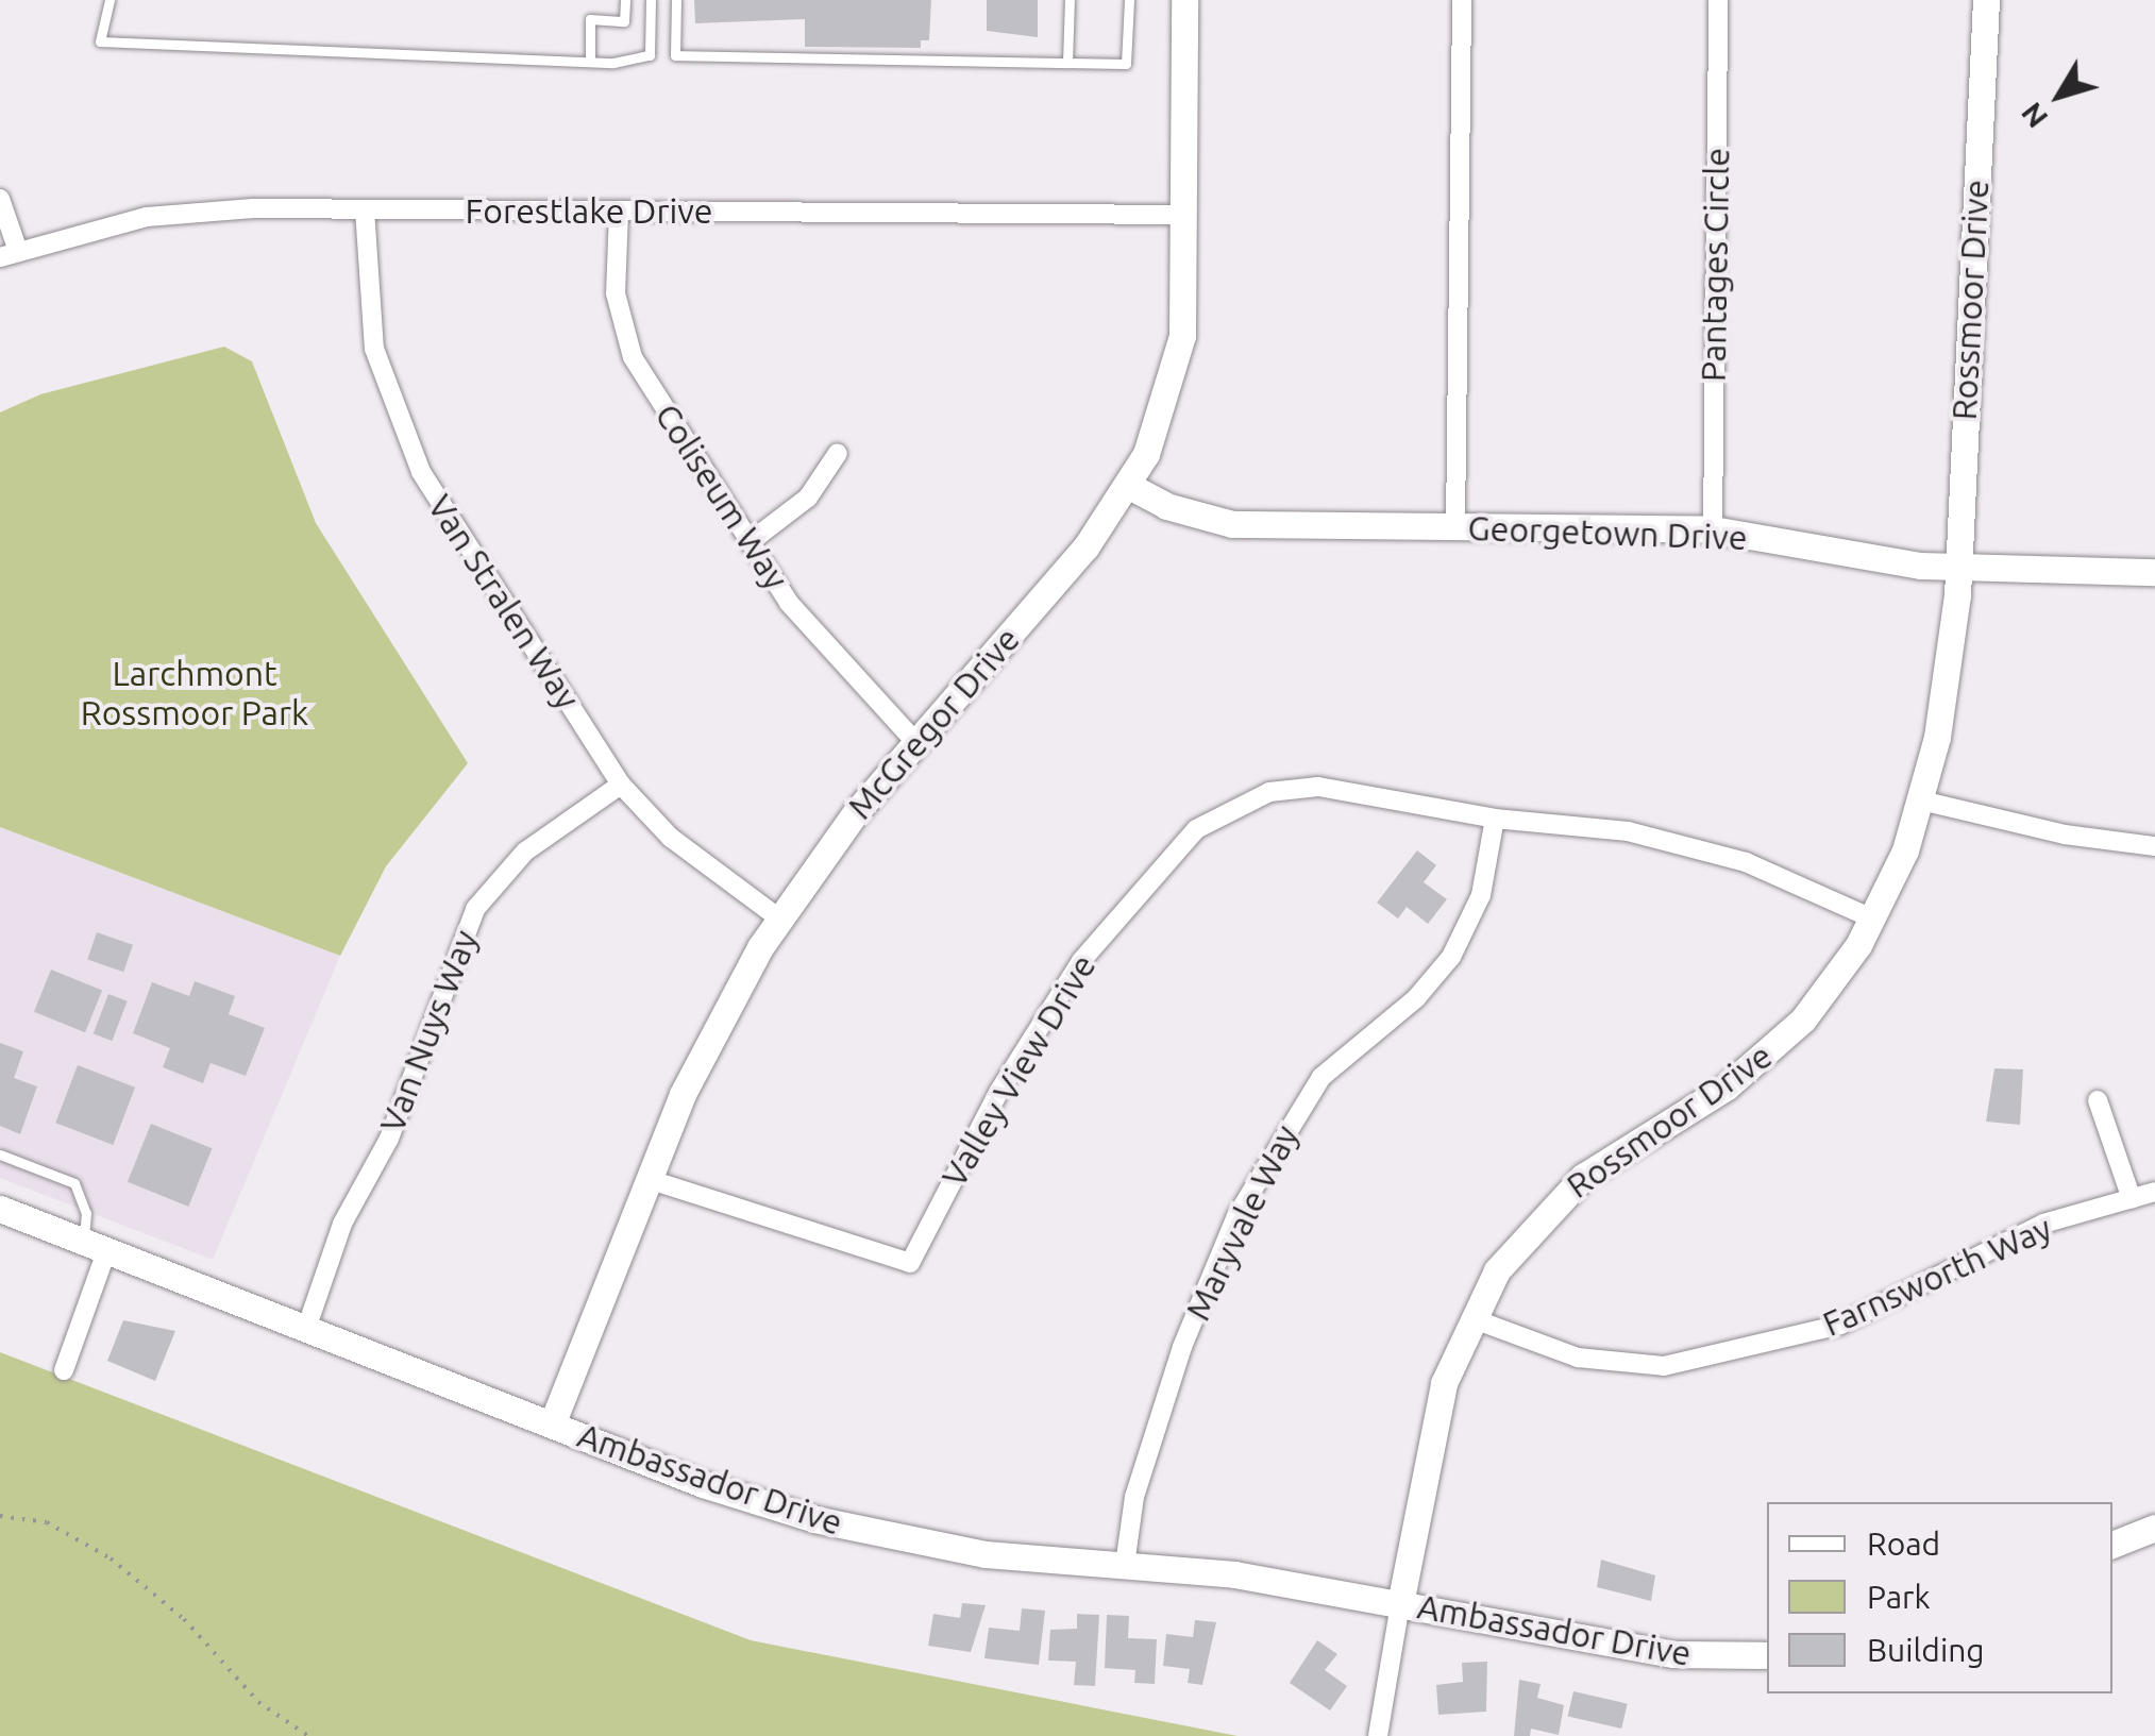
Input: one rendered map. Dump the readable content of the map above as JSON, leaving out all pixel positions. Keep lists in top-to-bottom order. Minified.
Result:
{"streets":{"street":["Forestlake Drive","Pantages Circle","Rossmoor Drive","Coliseum Way","Georgetown Drive","Van Stralen Way","McGregor Drive","Van Nuys Way","Valley View Drive","Maryvale Way","Farnsworth Way","Ambassador Drive"]},"crossings":[["Forestlake Drive","Coliseum Way"],["Forestlake Drive","Van Stralen Way"],["Forestlake Drive","McGregor Drive"],["Pantages Circle","Georgetown Drive"],["Rossmoor Drive","Georgetown Drive"],["Rossmoor Drive","Valley View Drive"],["Rossmoor Drive","Farnsworth Way"],["Rossmoor Drive","Ambassador Drive"],["Coliseum Way","McGregor Drive"],["Georgetown Drive","McGregor Drive"],["Van Stralen Way","McGregor Drive"],["Van Stralen Way","Van Nuys Way"],["McGregor Drive","Valley View Drive"],["McGregor Drive","Ambassador Drive"],["Van Nuys Way","Ambassador Drive"],["Valley View Drive","Maryvale Way"],["Maryvale Way","Ambassador Drive"]],"parks":["Larchmont Rossmoor Park"],"legend":["Road","Park","Building"],"north":"bottom left"}
